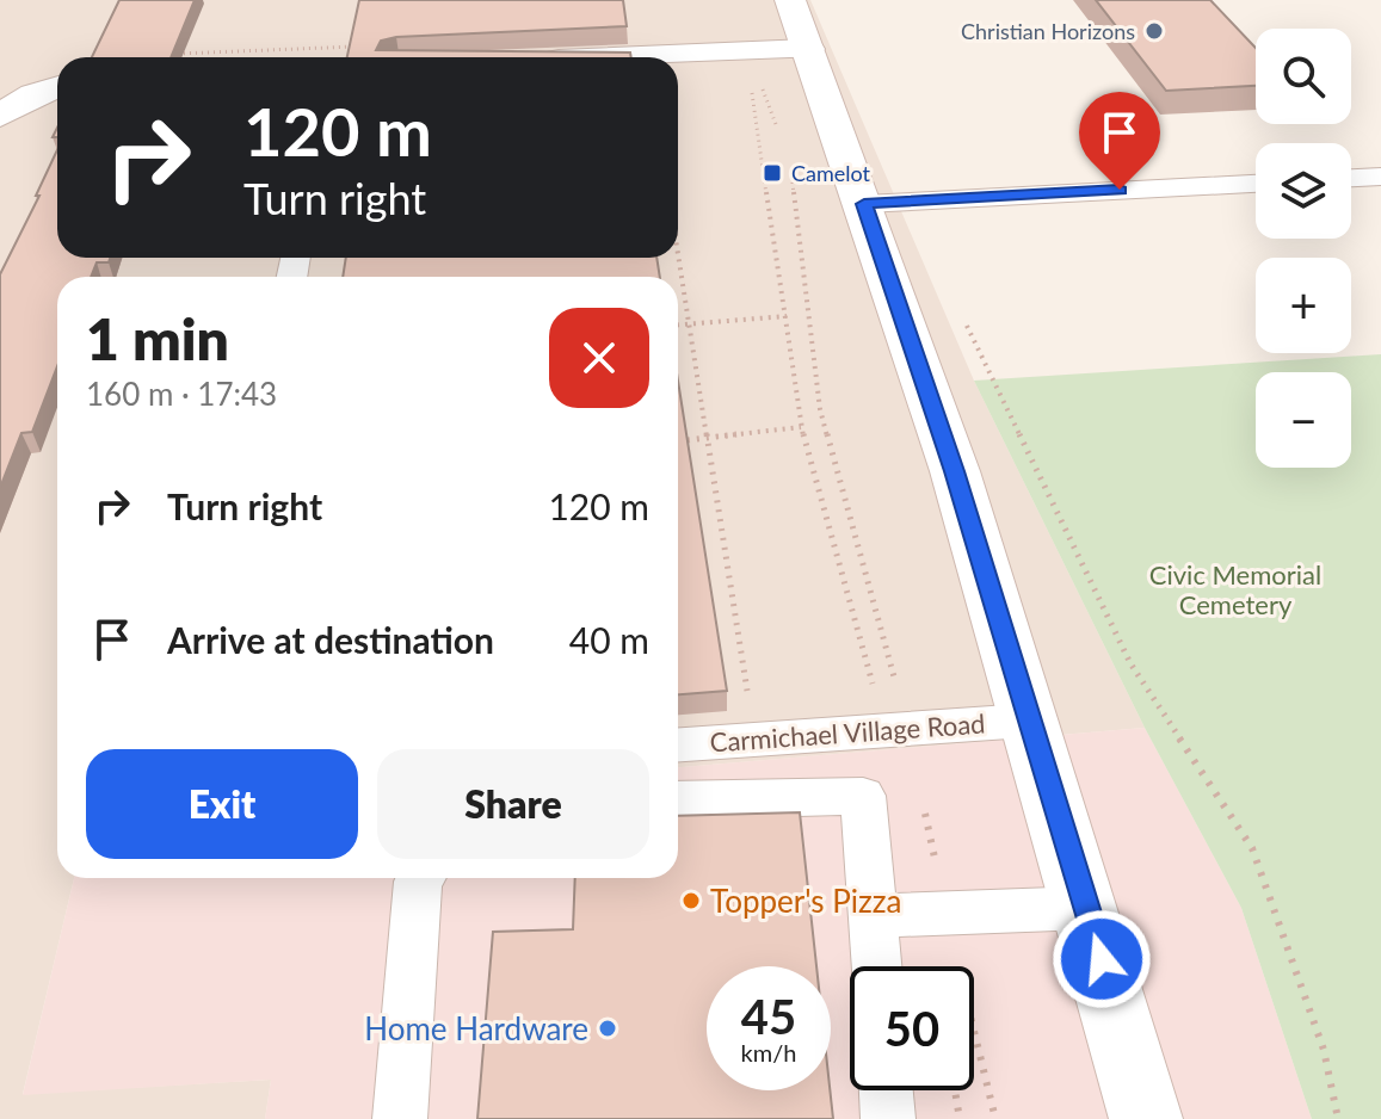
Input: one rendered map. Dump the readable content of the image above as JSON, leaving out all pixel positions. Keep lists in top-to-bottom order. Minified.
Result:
{"streets":{"lane":["Carmichael Village Road"]},"parks":["Civic Memorial Cemetery"],"places":{"other":["Christian Horizons","Topper's Pizza","Home Hardware"],"transit":["Camelot"]},"page":{"map_buttons":["+","−"],"turn":["120 m","Turn right"],"heading":["1 min","160 m · 17:43"],"list":[{"name":"Turn right","value":"120 m"},{"name":"Arrive at destination","value":"40 m"}],"buttons":["Exit","Share"],"speed":"45 km/h","limit":"50"}}
